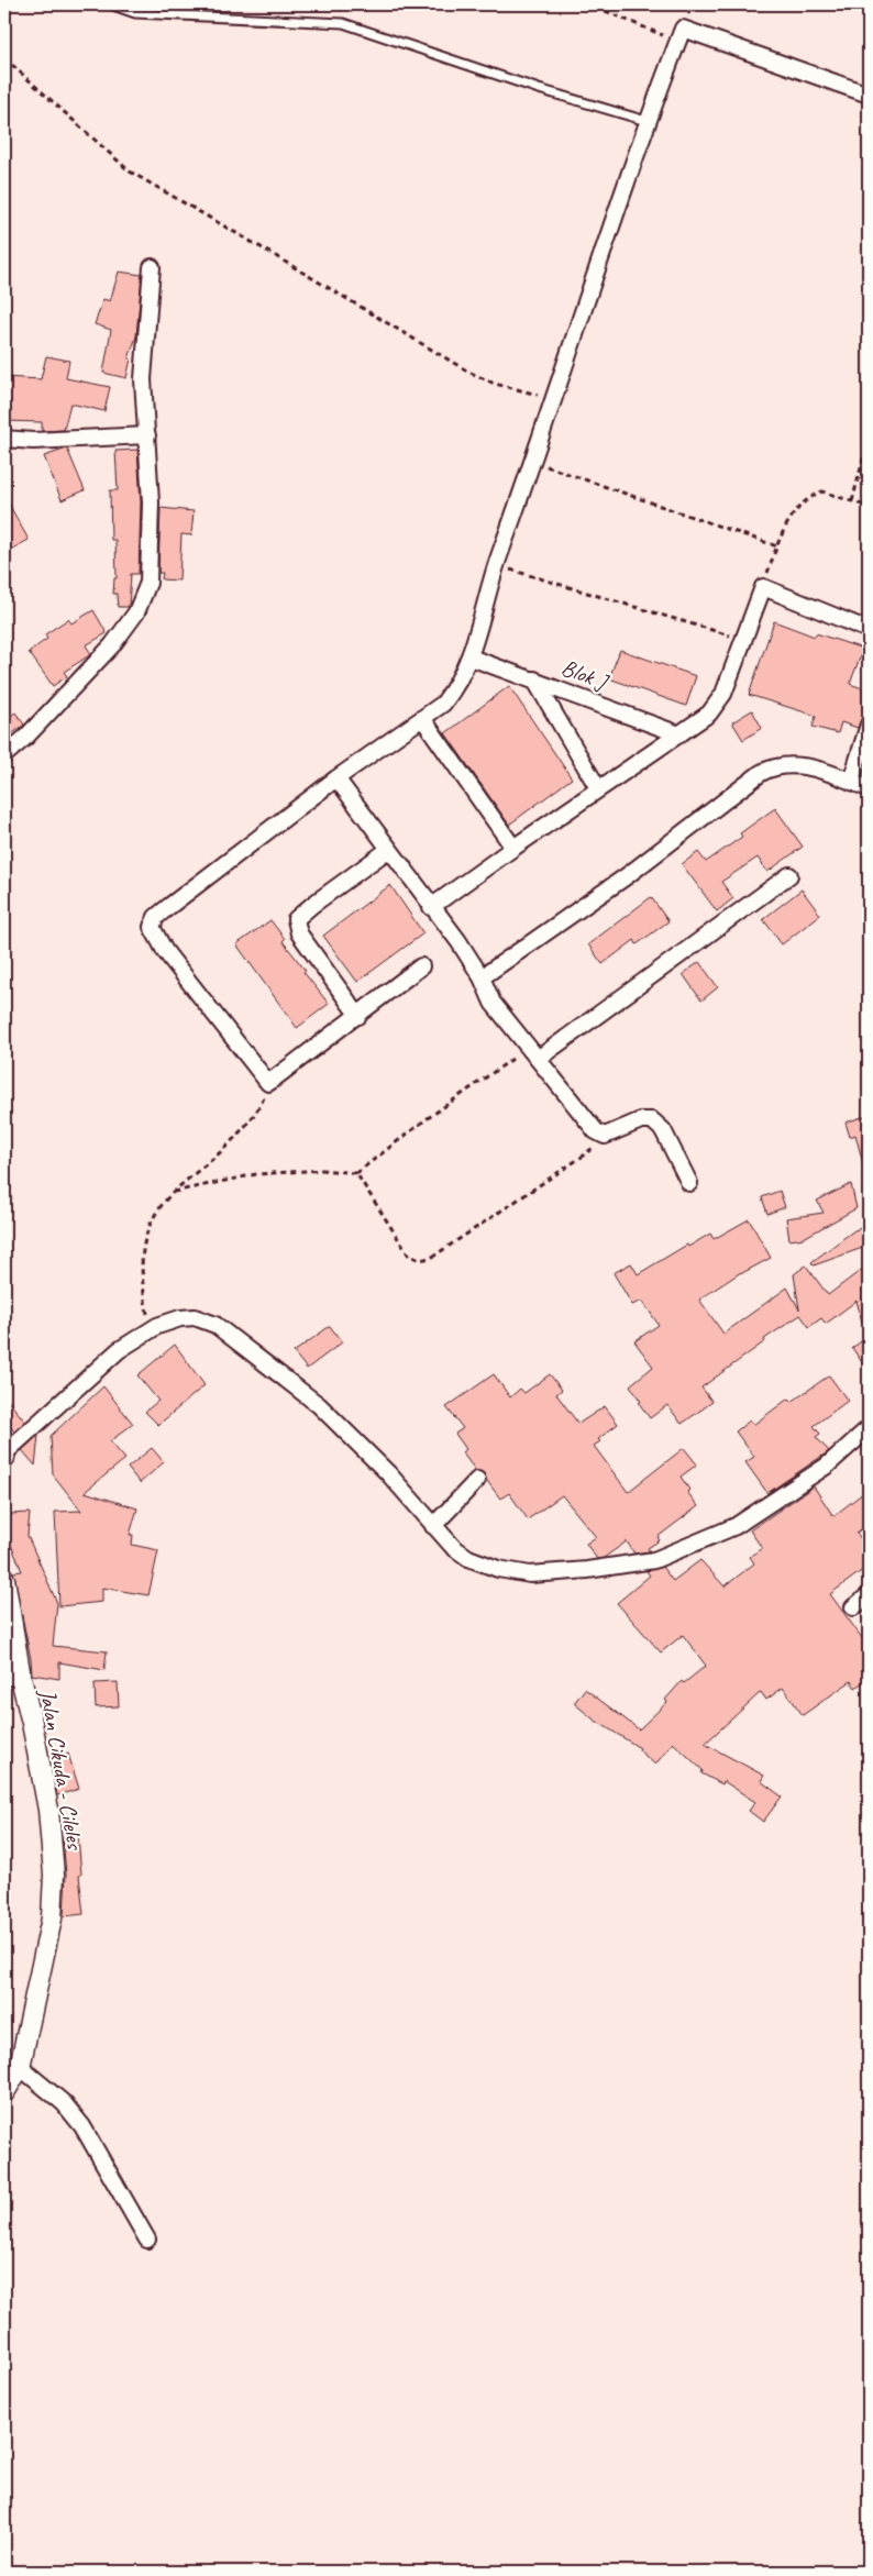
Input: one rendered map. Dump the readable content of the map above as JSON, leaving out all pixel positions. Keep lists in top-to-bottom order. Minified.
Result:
{"streets":{"street":["Blok J","Jalan Cikuda - Cileles"]}}
